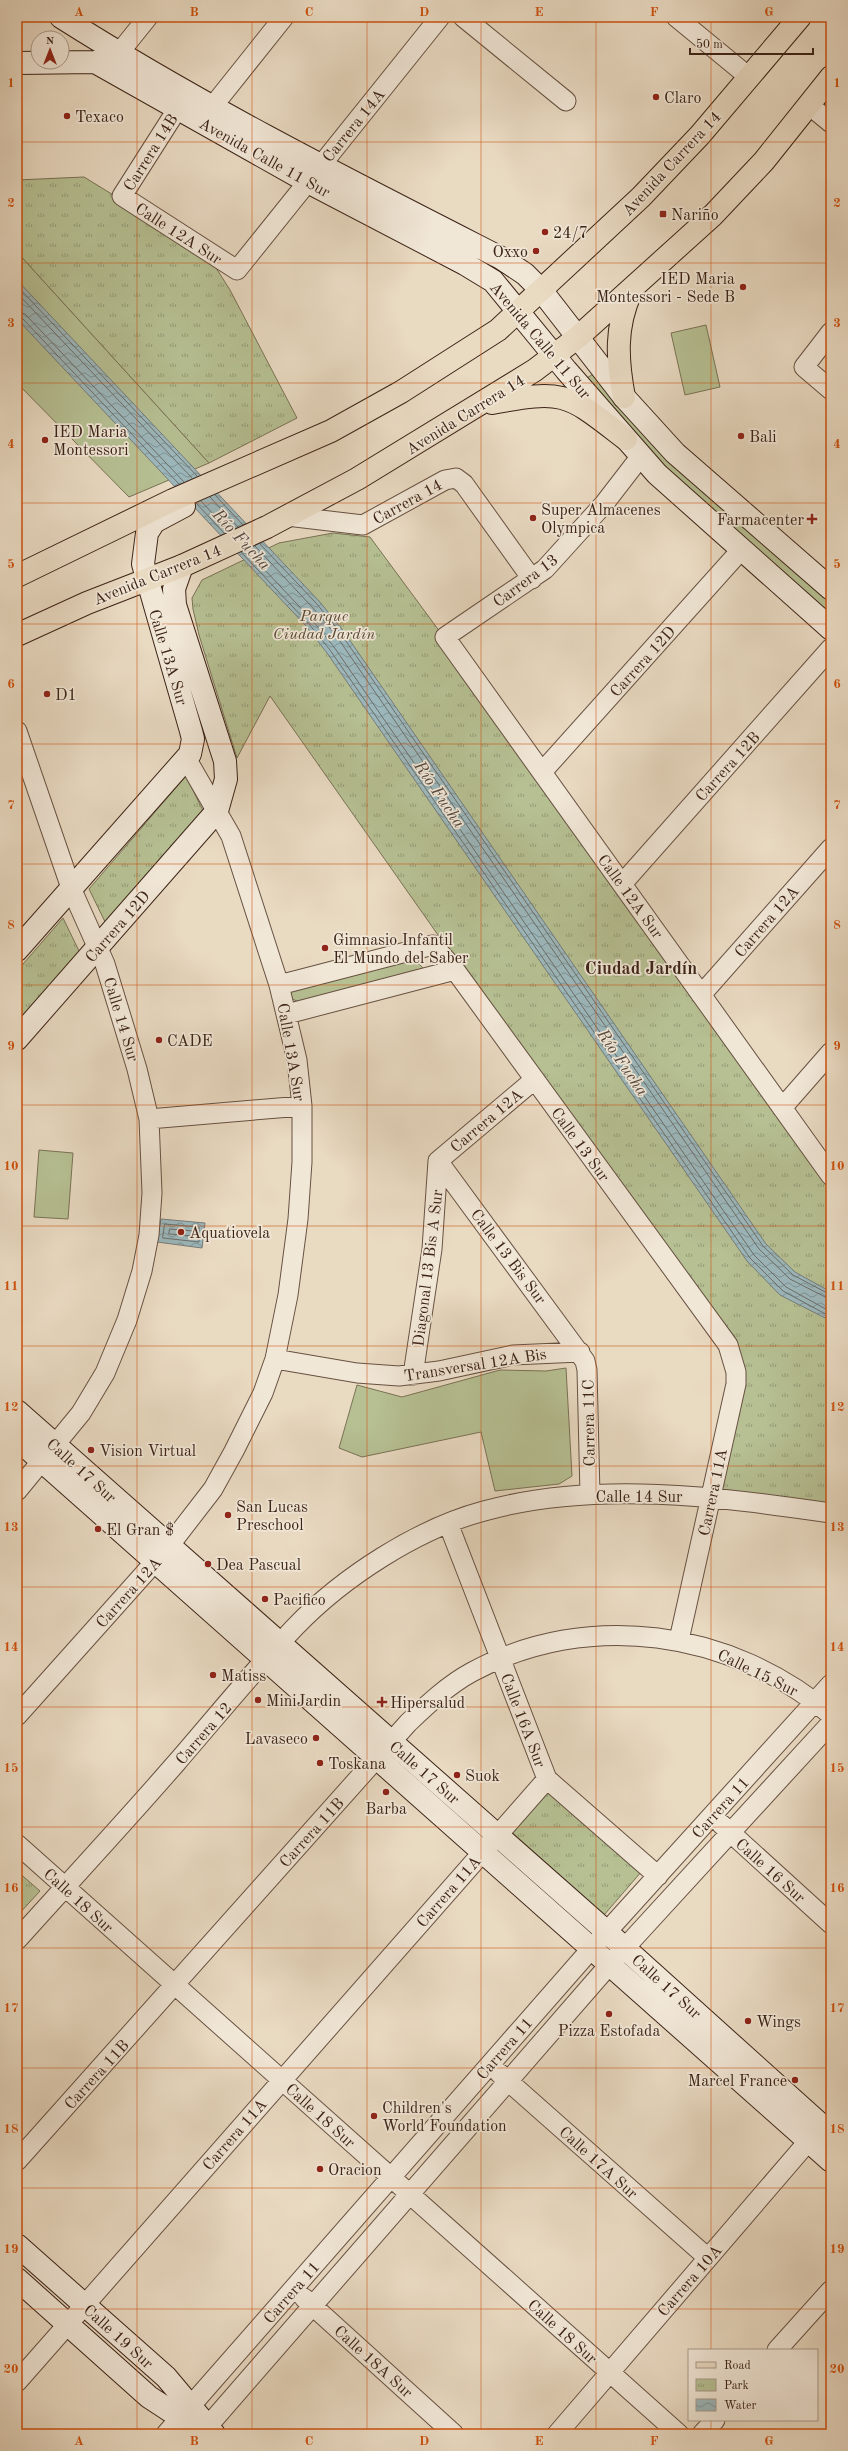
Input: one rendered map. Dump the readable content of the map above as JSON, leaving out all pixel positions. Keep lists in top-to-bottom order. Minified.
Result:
{"streets":{"main road":["Avenida Carrera 14"],"street":["Carrera 14A","Carrera 14B","Avenida Calle 11 Sur","Calle 12A Sur","Carrera 14","Carrera 13","Calle 13A Sur","Carrera 12D","Carrera 12B","Carrera 12A","Calle 14 Sur","Calle 13 Sur","Calle 13 Bis Sur","Diagonal 13 Bis A Sur","Transversal 12A Bis","Carrera 11C","Calle 17 Sur","Carrera 11A","Calle 15 Sur","Calle 16A Sur","Carrera 12","Carrera 11","Carrera 11B","Calle 16 Sur","Calle 18 Sur","Calle 17A Sur","Carrera 10A","Calle 19 Sur","Calle 18A Sur"]},"crossings":[["Carrera 14A","Avenida Calle 11 Sur"],["Carrera 14A","Calle 12A Sur"],["Carrera 14B","Avenida Calle 11 Sur"],["Carrera 14B","Calle 12A Sur"],["Avenida Calle 11 Sur","Avenida Carrera 14"],["Avenida Calle 11 Sur","Carrera 13"],["Avenida Calle 11 Sur","Carrera 12D"],["Avenida Carrera 14","Carrera 14"],["Avenida Carrera 14","Calle 13A Sur"],["Calle 12A Sur","Carrera 13"],["Calle 12A Sur","Carrera 12D"],["Calle 12A Sur","Carrera 12B"],["Calle 12A Sur","Carrera 12A"],["Carrera 14","Carrera 13"],["Calle 13A Sur","Carrera 12D"],["Calle 13A Sur","Carrera 12A"],["Calle 13A Sur","Calle 13 Sur"],["Calle 13A Sur","Transversal 12A Bis"],["Carrera 12D","Calle 14 Sur"],["Carrera 12A","Calle 13 Sur"],["Carrera 12A","Calle 13 Bis Sur"],["Carrera 12A","Diagonal 13 Bis A Sur"],["Carrera 12A","Transversal 12A Bis"],["Carrera 12A","Calle 17 Sur"],["Calle 14 Sur","Carrera 11C"],["Calle 14 Sur","Calle 17 Sur"],["Calle 14 Sur","Carrera 11A"],["Calle 14 Sur","Calle 16A Sur"],["Calle 14 Sur","Carrera 12"],["Calle 13 Sur","Carrera 11A"],["Calle 13 Bis Sur","Diagonal 13 Bis A Sur"],["Calle 13 Bis Sur","Transversal 12A Bis"],["Calle 13 Bis Sur","Carrera 11C"],["Diagonal 13 Bis A Sur","Transversal 12A Bis"],["Transversal 12A Bis","Carrera 11C"],["Calle 17 Sur","Carrera 11A"],["Calle 17 Sur","Carrera 12"],["Calle 17 Sur","Carrera 11"],["Calle 17 Sur","Carrera 11B"],["Calle 17 Sur","Carrera 10A"],["Carrera 11A","Calle 15 Sur"],["Carrera 11A","Calle 16A Sur"],["Carrera 11A","Carrera 11B"],["Carrera 11A","Calle 18 Sur"],["Carrera 11A","Calle 19 Sur"],["Calle 15 Sur","Carrera 11"],["Calle 15 Sur","Carrera 11B"],["Calle 16A Sur","Carrera 12"],["Calle 16A Sur","Carrera 11"],["Calle 16A Sur","Carrera 11B"],["Carrera 12","Calle 18 Sur"],["Carrera 11","Calle 16 Sur"],["Carrera 11","Calle 18 Sur"],["Carrera 11","Calle 17A Sur"],["Carrera 11","Calle 19 Sur"],["Carrera 11","Calle 18A Sur"],["Carrera 11B","Calle 18 Sur"],["Calle 18 Sur","Carrera 10A"],["Calle 17A Sur","Carrera 10A"]],"districts":["Ciudad Jardín"],"water":["Río Fucha"],"parks":["Parque Ciudad Jardín"],"places":{"other":["Claro","Texaco","24/7","Oxxo","IED Maria Montessori - Sede B","Bali","IED Maria Montessori","Super Almacenes Olympica","D1","Gimnasio Infantil El Mundo del Saber","CADE","Aquatiovela","Vision Virtual","San Lucas Preschool","El Gran $","Dea Pascual","Pacifico","Matiss","MiniJardin","Lavaseco","Toskana","Suok","Barba","Pizza Estofada","Wings","Marcel France","Children's World Foundation","Oracion"],"transit":["Nariño"],"health":["Farmacenter","Hipersalud"]},"legend":["Road","Park","Water"],"scale_bar":"50 m","north":"top","grid":{"columns":["A","B","C","D","E","F","G"],"rows":["1","2","3","4","5","6","7","8","9","10","11","12","13","14","15","16","17","18","19","20"]}}
